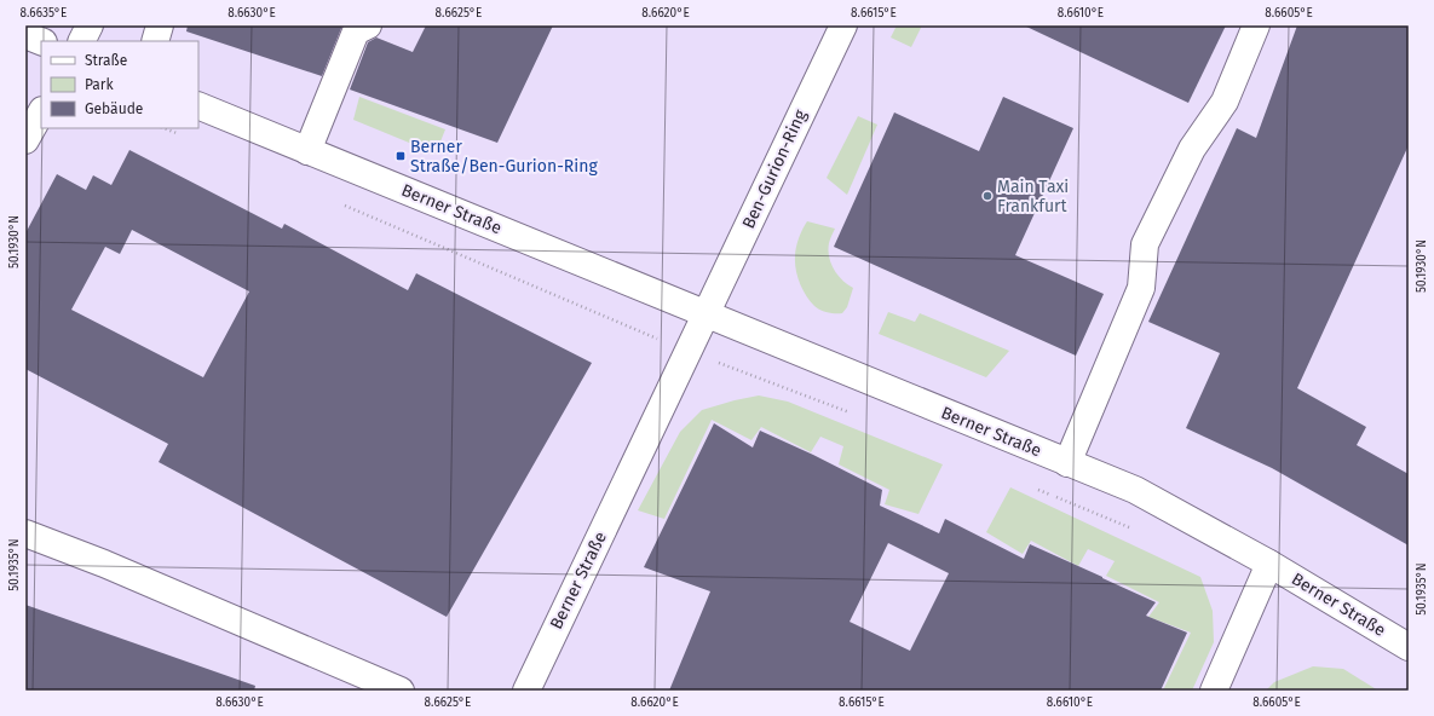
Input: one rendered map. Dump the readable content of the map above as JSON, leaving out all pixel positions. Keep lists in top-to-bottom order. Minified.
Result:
{"streets":{"street":["Ben-Gurion-Ring","Berner Straße"]},"crossings":[["Ben-Gurion-Ring","Berner Straße"]],"places":{"transit":["Berner Straße/Ben-Gurion-Ring"],"other":["Main Taxi Frankfurt"]},"legend":["Straße","Park","Gebäude"],"coordinates":["8.6635°E","8.6630°E","8.6625°E","8.6620°E","8.6615°E","8.6610°E","8.6605°E","50.1930°N","50.1935°N"]}
